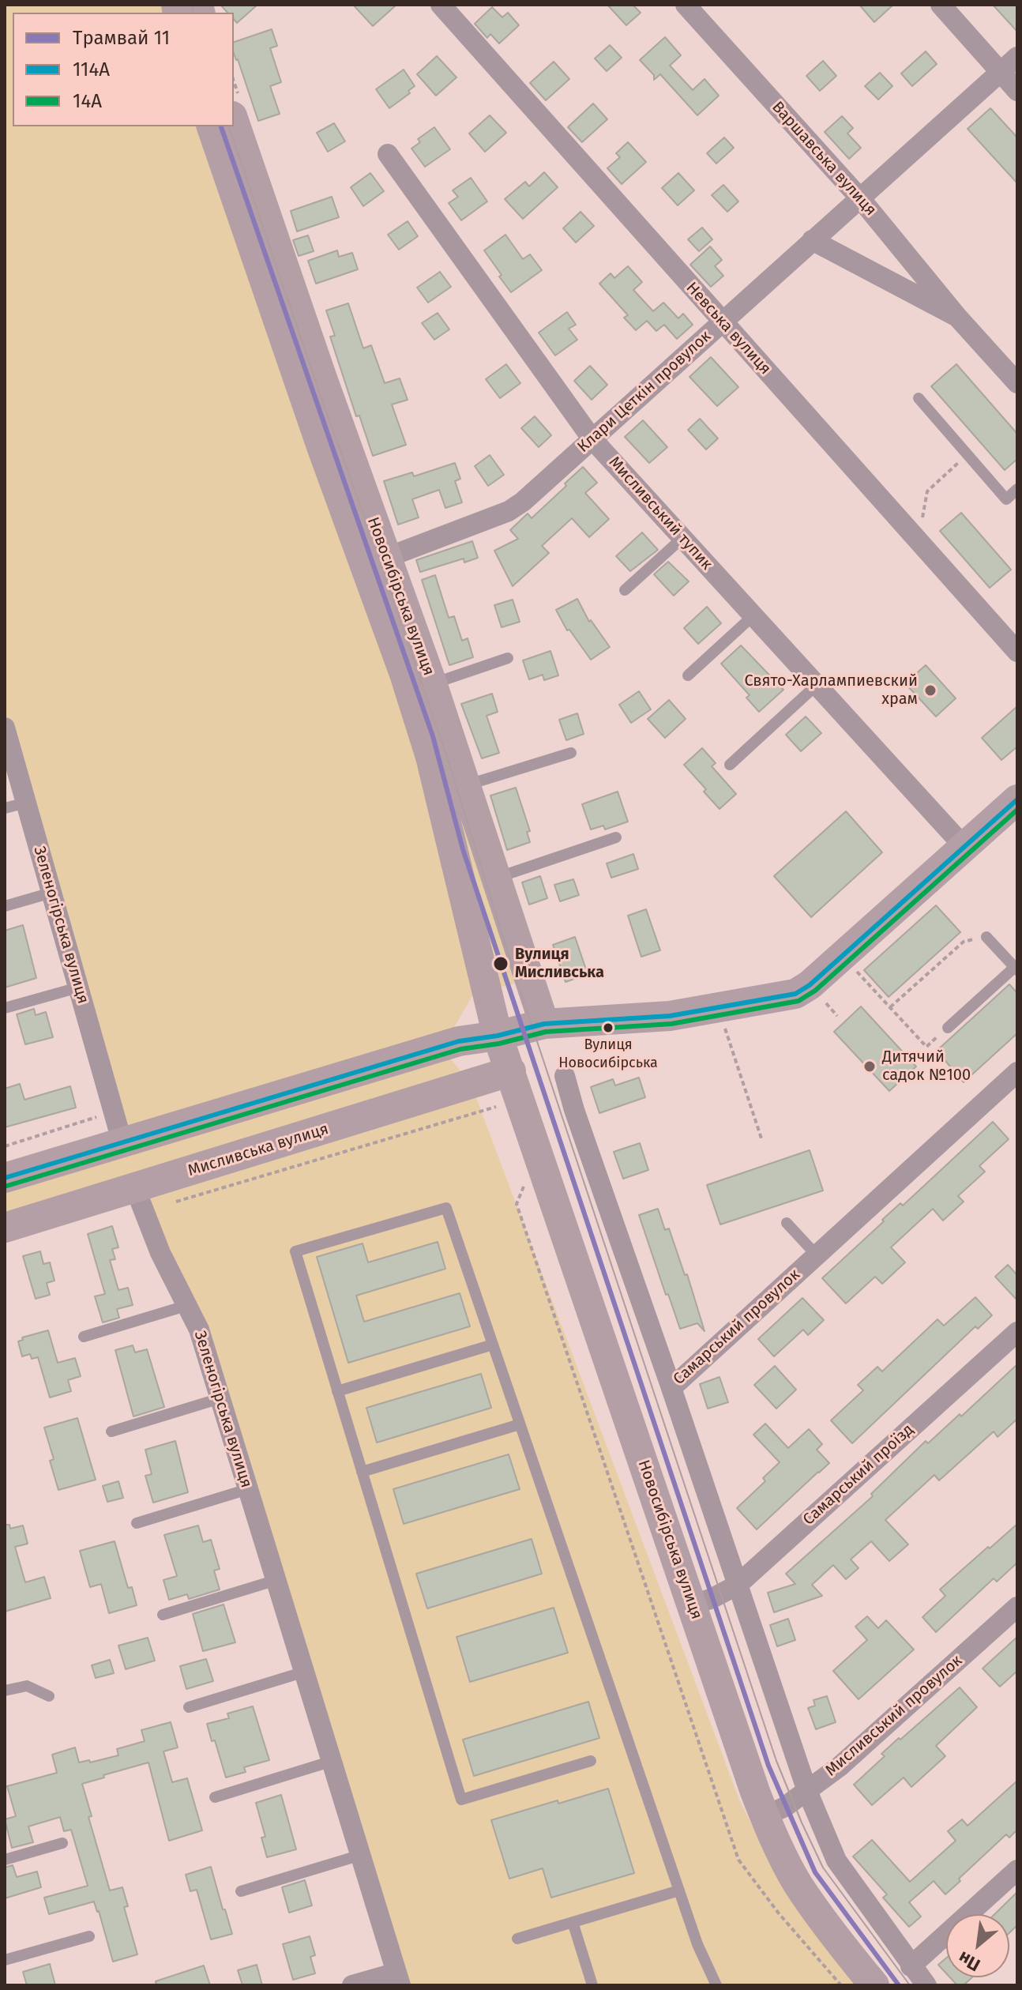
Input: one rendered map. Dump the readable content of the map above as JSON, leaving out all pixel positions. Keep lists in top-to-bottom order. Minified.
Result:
{"streets":{"main road":["Новосибірська вулиця","Зеленогірська вулиця","Мисливська вулиця"],"street":["Варшавська вулиця","Невська вулиця","Клари Цеткін провулок","Мисливський тупик","Самарський провулок","Самарський проїзд","Мисливський провулок"]},"crossings":[["Варшавська вулиця","Клари Цеткін провулок"],["Невська вулиця","Клари Цеткін провулок"],["Клари Цеткін провулок","Мисливський тупик"],["Клари Цеткін провулок","Новосибірська вулиця"],["Новосибірська вулиця","Мисливська вулиця"],["Новосибірська вулиця","Самарський проїзд"],["Новосибірська вулиця","Мисливський провулок"],["Зеленогірська вулиця","Мисливська вулиця"]],"places":["Свято-Харлампиевский храм","Вулиця Мисливська","Вулиця Новосибірська","Дитячий садок №100"],"lines":["tram line 11","transit line 114А","transit line 14А"],"legend":["Трамвай 11","114А","14А"],"north":"bottom left"}
